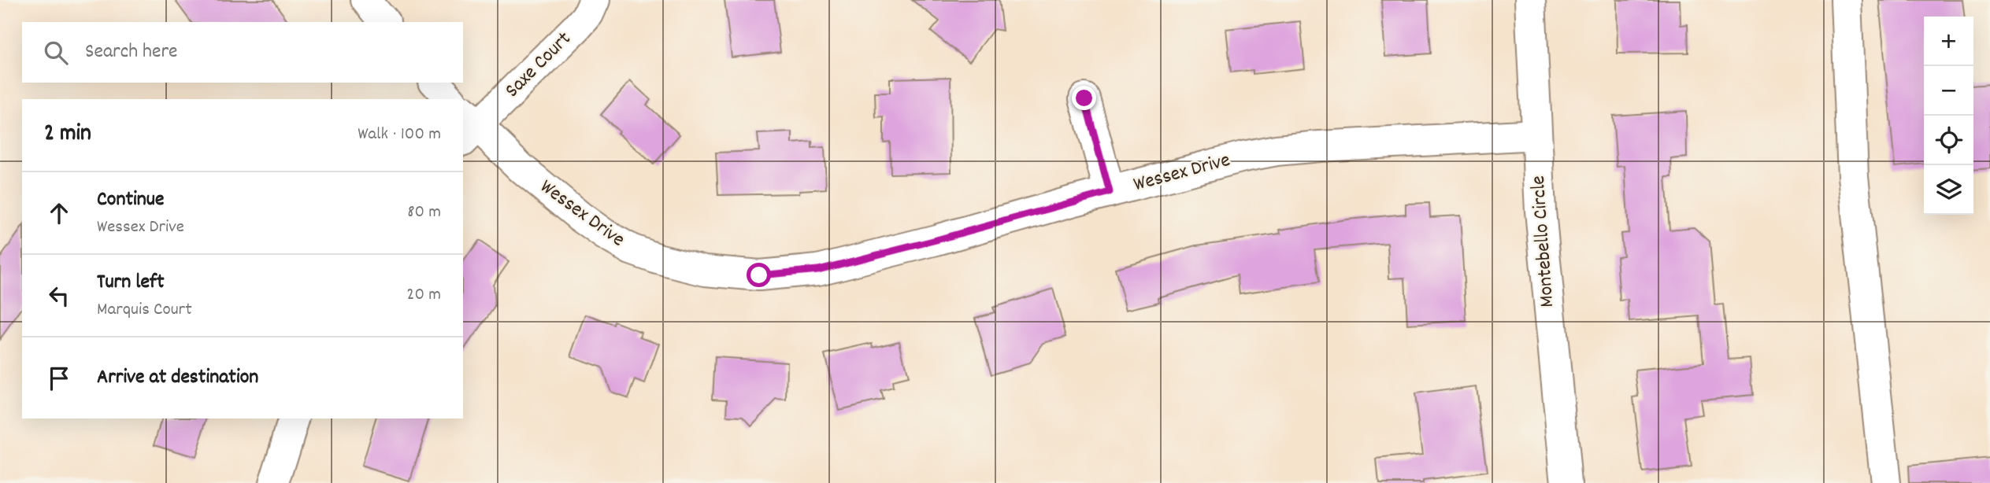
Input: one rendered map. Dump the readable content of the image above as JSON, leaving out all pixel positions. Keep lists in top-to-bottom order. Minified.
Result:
{"streets":{"street":["Saxe Court","Wessex Drive","Montebello Circle"]},"crossings":[["Saxe Court","Wessex Drive"],["Wessex Drive","Montebello Circle"]],"page":{"map_buttons":["+","−"],"search":"Search here","heading":["2 min","Walk · 100 m"],"list":[["Continue","Wessex Drive","80 m"],["Turn left","Marquis Court","20 m"],"Arrive at destination"]}}
